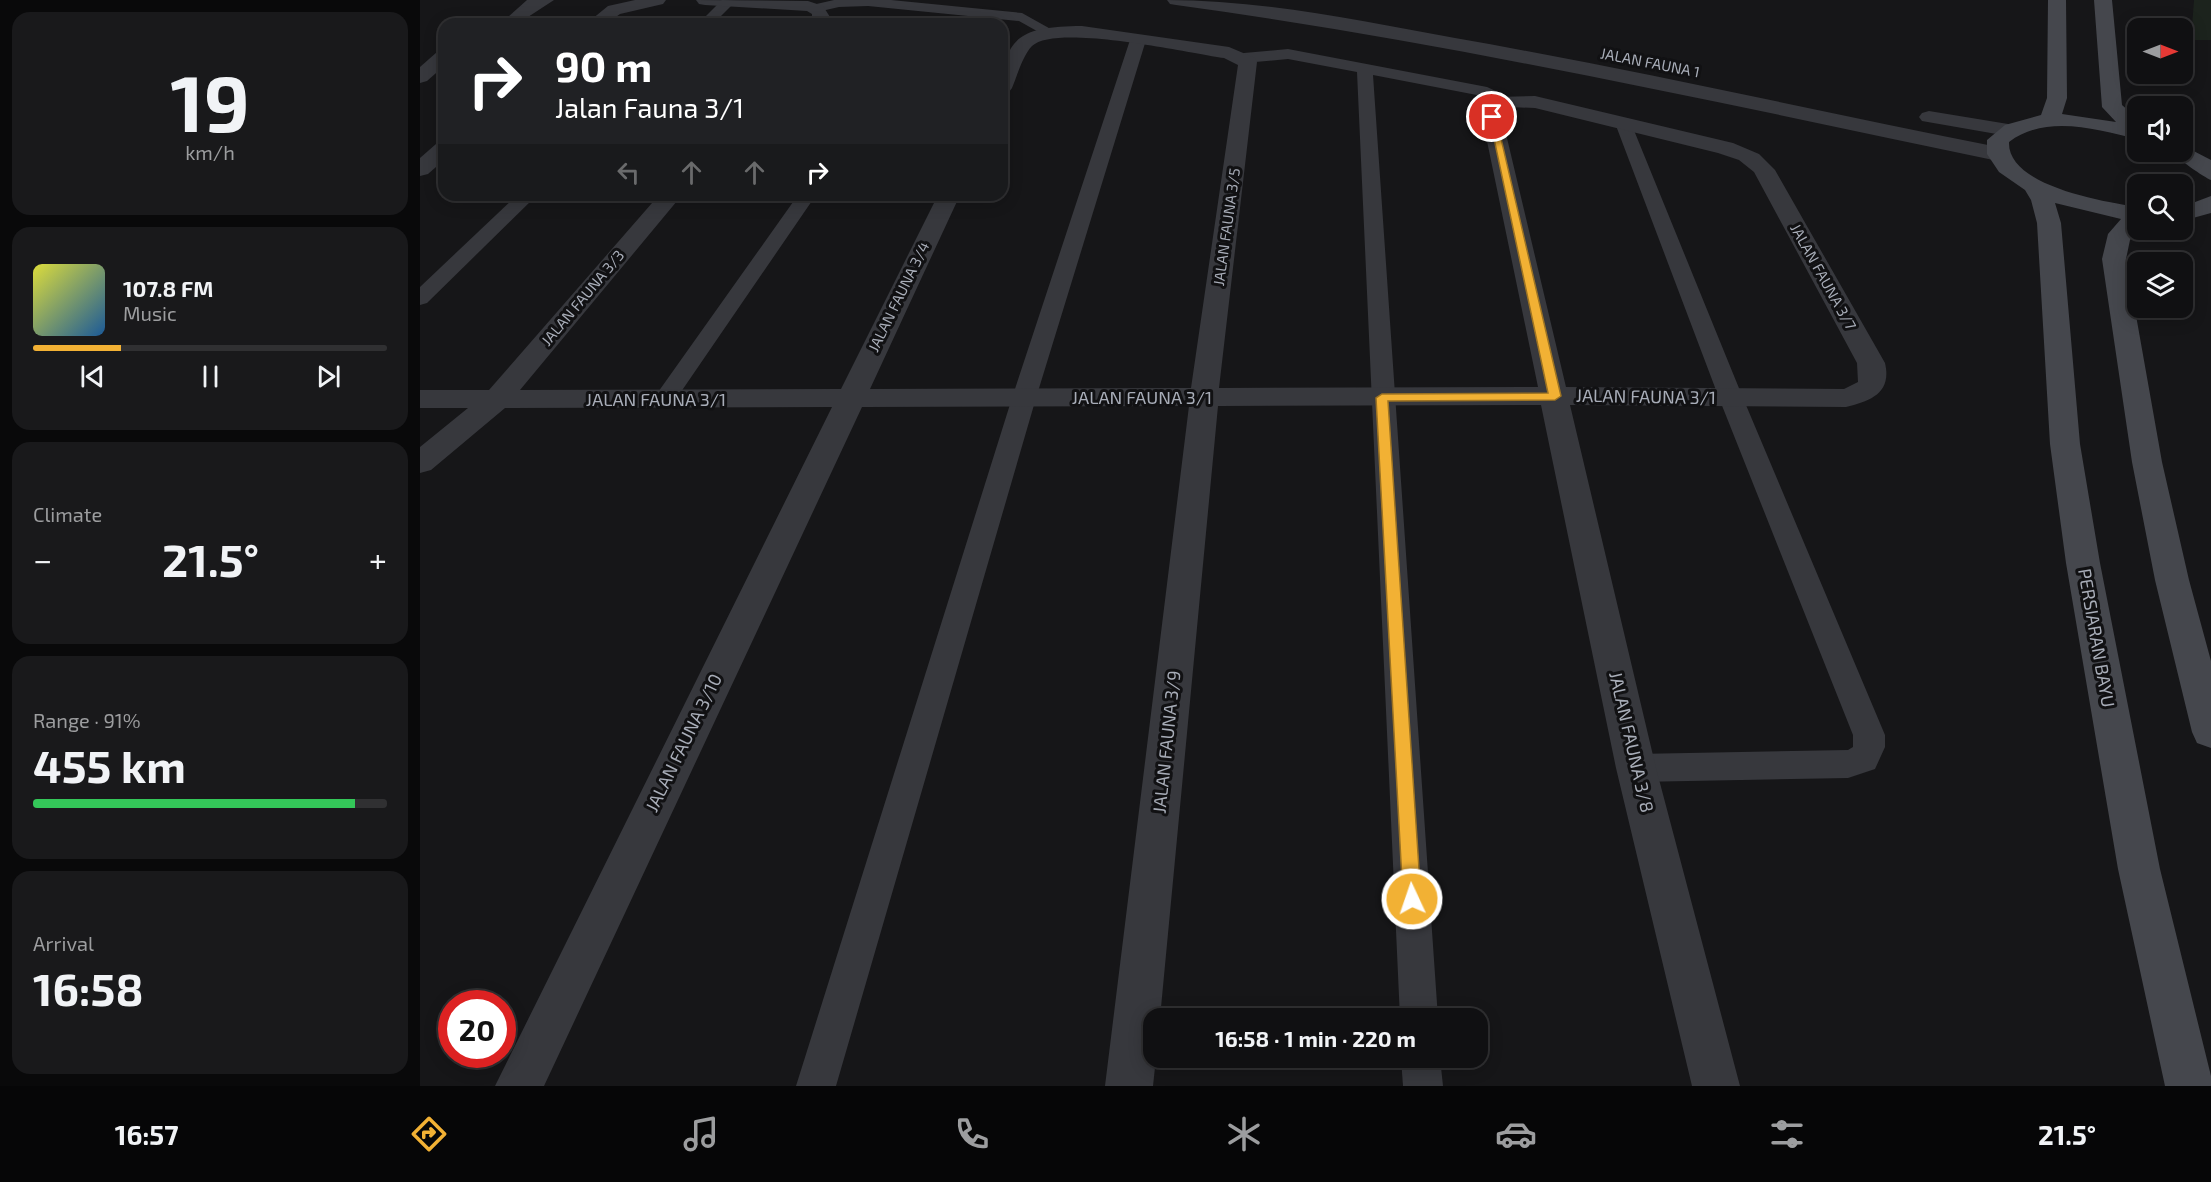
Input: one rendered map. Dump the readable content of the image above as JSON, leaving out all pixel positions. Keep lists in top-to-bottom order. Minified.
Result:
{"streets":{"main road":["PERSIARAN BAYU"],"street":["JALAN FAUNA 1","JALAN FAUNA 3/5","JALAN FAUNA 3/7","JALAN FAUNA 3/4","JALAN FAUNA 3/3","JALAN FAUNA 3/1","JALAN FAUNA 3/9","JALAN FAUNA 3/8","JALAN FAUNA 3/10"]},"crossings":[["JALAN FAUNA 3/5","JALAN FAUNA 3/1"],["JALAN FAUNA 3/5","JALAN FAUNA 3/9"],["JALAN FAUNA 3/7","JALAN FAUNA 3/1"],["JALAN FAUNA 3/4","JALAN FAUNA 3/1"],["JALAN FAUNA 3/4","JALAN FAUNA 3/10"],["JALAN FAUNA 3/3","JALAN FAUNA 3/1"],["JALAN FAUNA 3/1","JALAN FAUNA 3/9"],["JALAN FAUNA 3/1","JALAN FAUNA 3/8"],["JALAN FAUNA 3/1","JALAN FAUNA 3/10"]],"north":"right","page":{"tile":[["19","km/h"],"Climate",["Range · 91%","455 km"],["Arrival","16:58"]],"turn":["90 m","Jalan Fauna 3/1"],"song":["107.8 FM","Music"],"heat":["−","21.5°","+"],"limit":"20","trip":"16:58 · 1 min · 220 m","tabs":["16:57","21.5°"]}}
